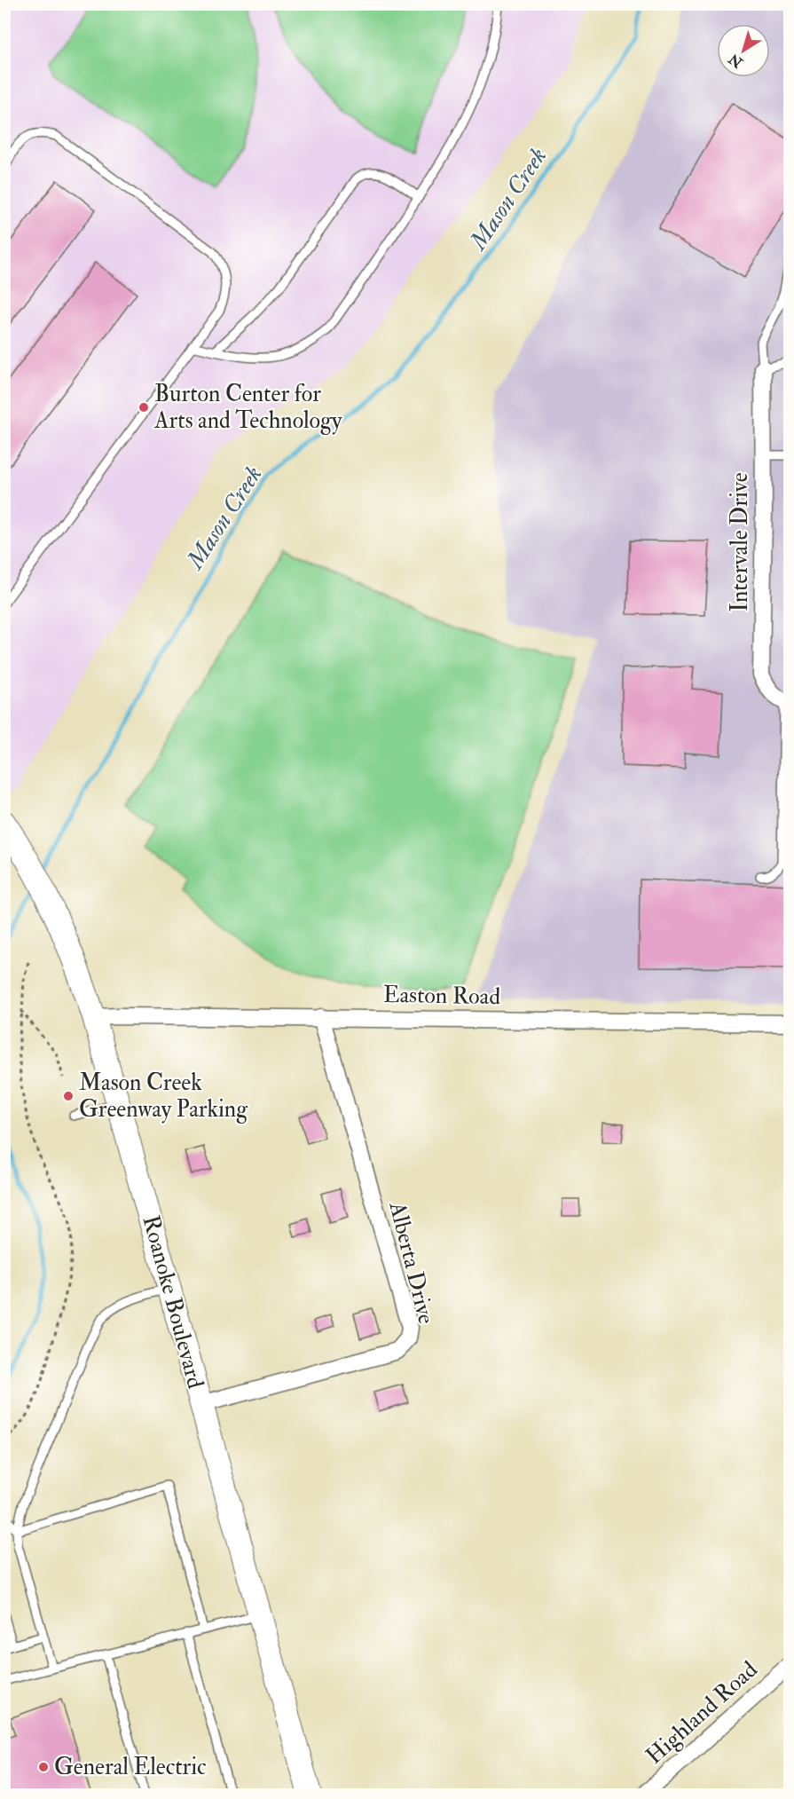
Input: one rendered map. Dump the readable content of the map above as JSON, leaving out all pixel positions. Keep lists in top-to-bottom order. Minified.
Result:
{"streets":{"main road":["Roanoke Boulevard"],"street":["Intervale Drive","Easton Road","Alberta Drive","Highland Road"]},"crossings":[["Easton Road","Alberta Drive"],["Easton Road","Roanoke Boulevard"],["Alberta Drive","Roanoke Boulevard"]],"water":["Mason Creek"],"places":["Burton Center for Arts and Technology","Mason Creek Greenway Parking","General Electric"],"north":"bottom left"}
